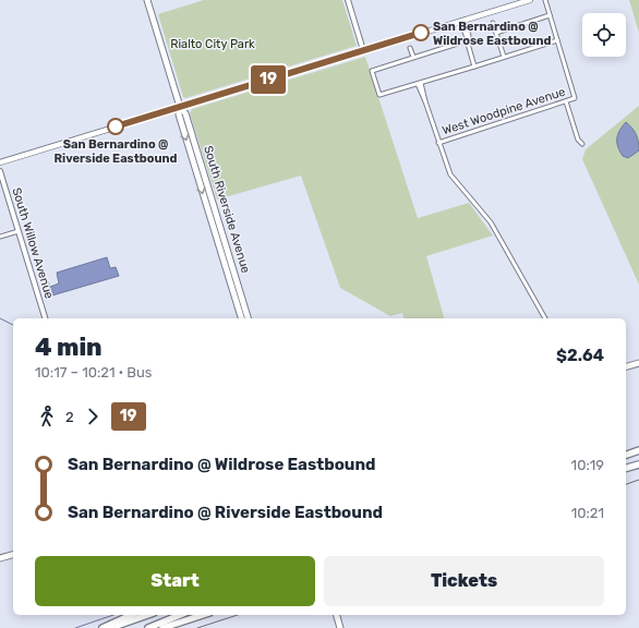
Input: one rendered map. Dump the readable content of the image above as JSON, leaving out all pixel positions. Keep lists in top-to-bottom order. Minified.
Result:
{"streets":{"main road":["South Riverside Avenue"],"street":["West Woodpine Avenue","South Willow Avenue"]},"parks":["Rialto City Park"],"places":["San Bernardino @ Wildrose Eastbound","San Bernardino @ Riverside Eastbound"],"lines":["bus line 19"],"page":{"on_map":"19","heading":["4 min","10:17 – 10:21 · Bus","$2.64"],"legs":["2","19"],"list":[{"name":"San Bernardino @ Wildrose Eastbound","value":"10:19"},{"name":"San Bernardino @ Riverside Eastbound","value":"10:21"}],"buttons":["Start","Tickets"]}}
